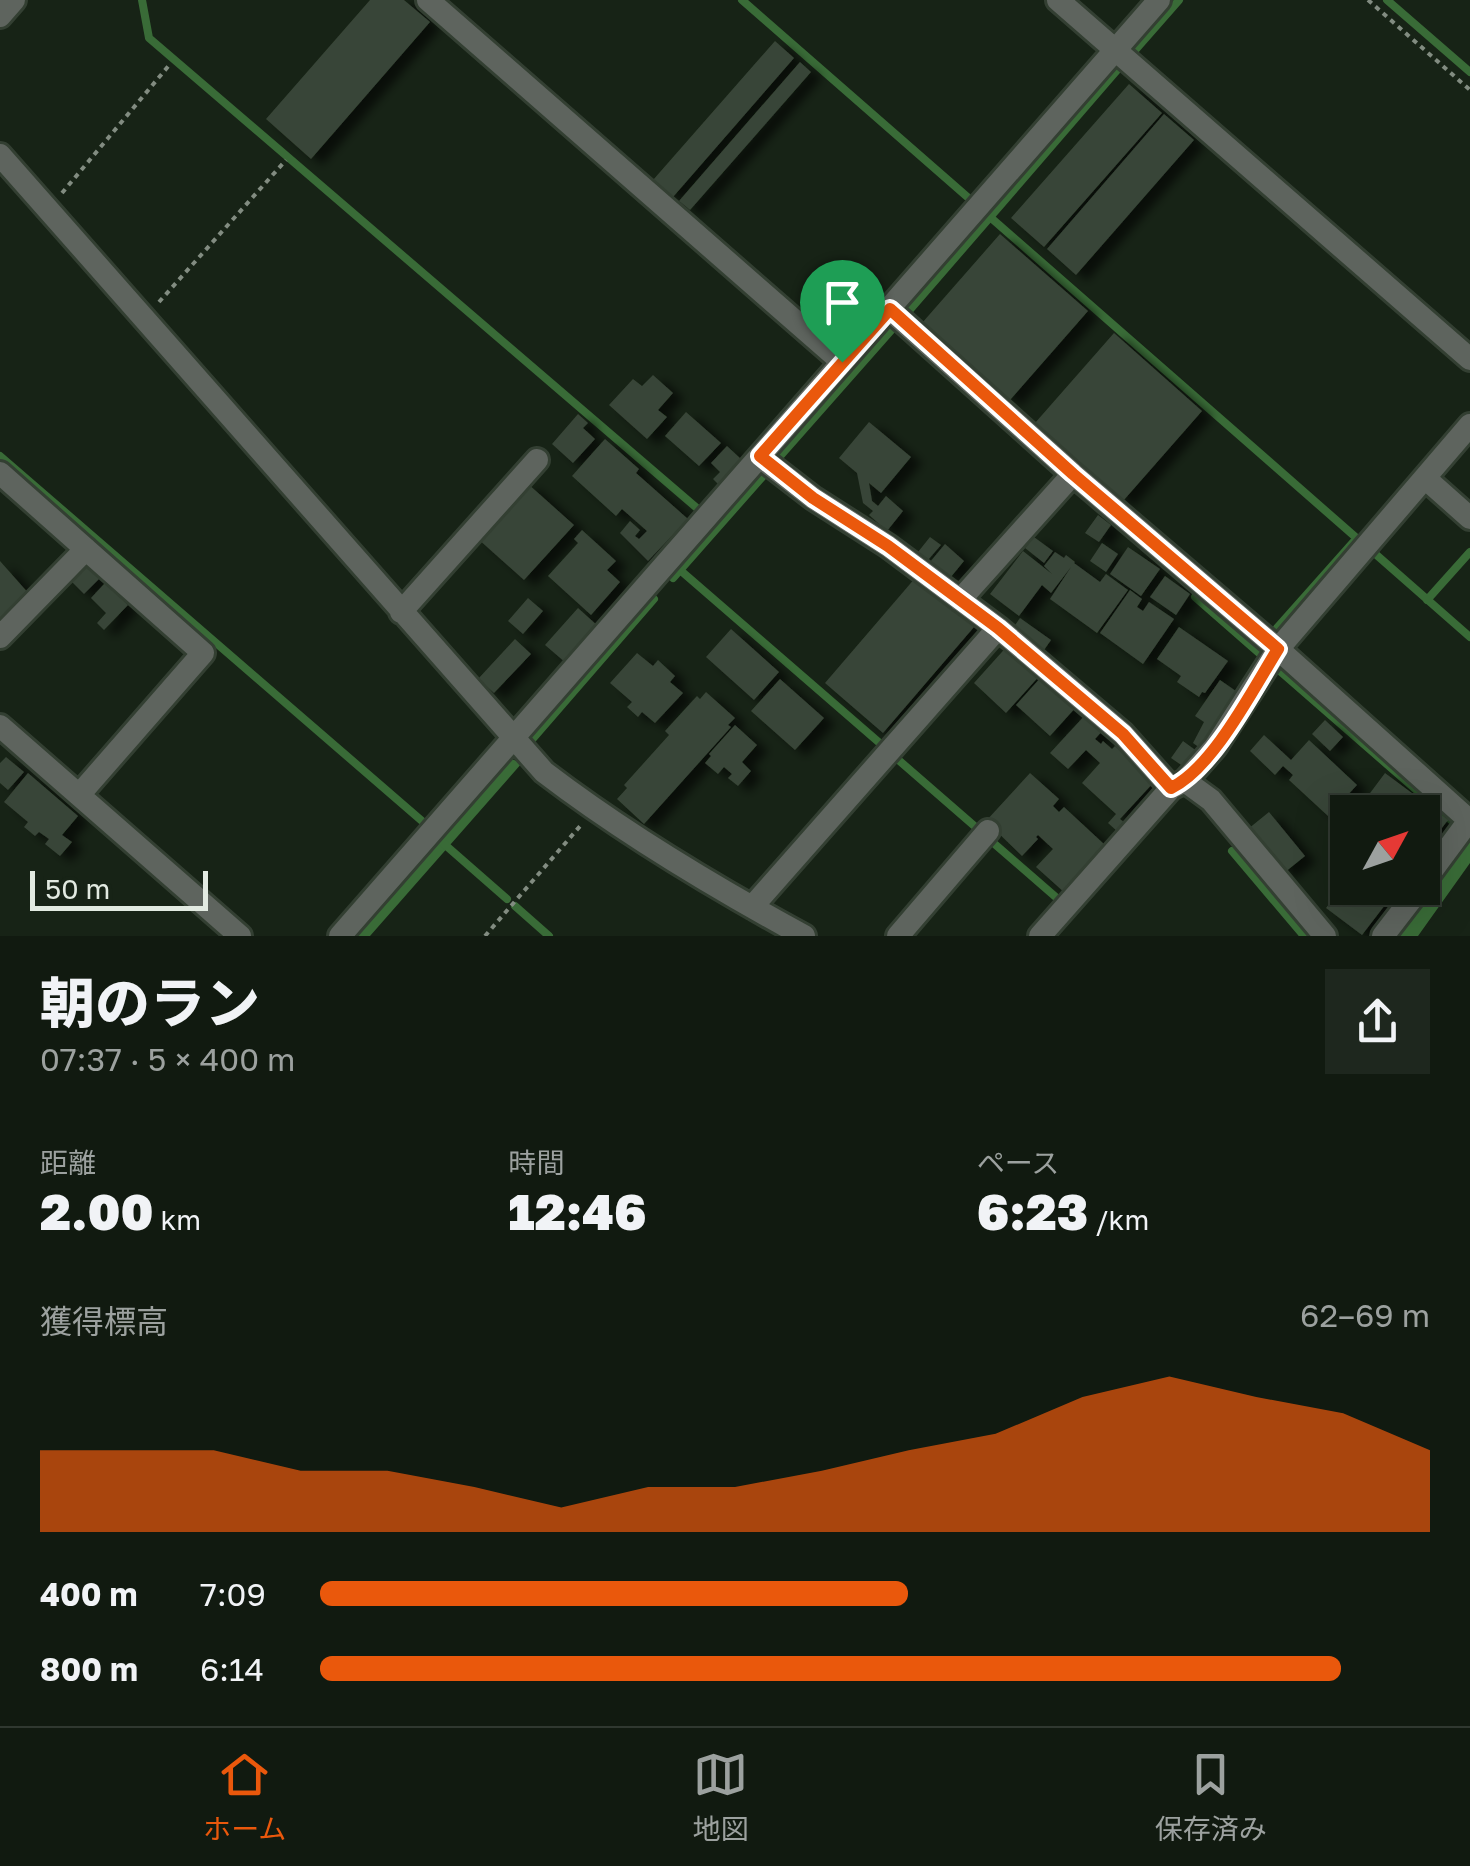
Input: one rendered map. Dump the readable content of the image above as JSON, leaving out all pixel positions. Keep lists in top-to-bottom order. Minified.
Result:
{"scale_bar":"50 m","north":"top right","page":{"scale":"50 m","heading":["朝のラン","07:37 · 5 × 400 m"],"stats":[["距離","2.00 km"],["時間","12:46"],["ペース","6:23 /km"]],"chart":["獲得標高","62–69 m"],"list":[{"name":"400 m","note":"7:09"},{"name":"800 m","note":"6:14"}],"tabs":["ホーム","地図","保存済み"]}}
